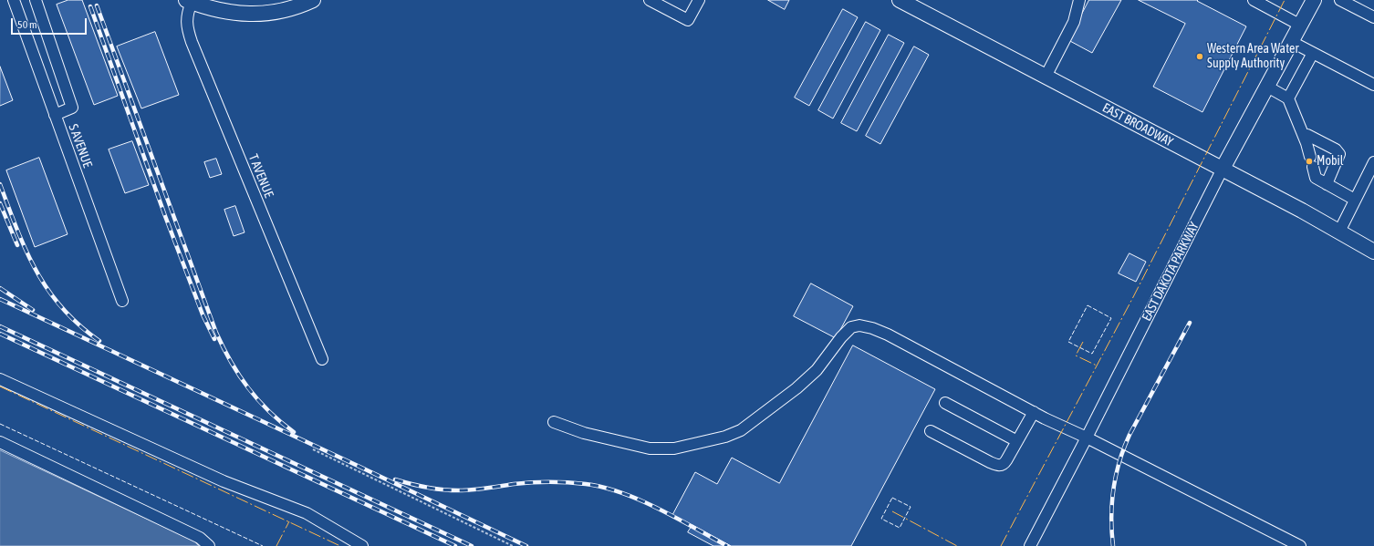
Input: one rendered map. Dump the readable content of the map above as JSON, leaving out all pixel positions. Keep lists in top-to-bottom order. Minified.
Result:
{"streets":{"main road":["EAST BROADWAY","EAST DAKOTA PARKWAY"],"street":["S AVENUE","T AVENUE"]},"crossings":[["EAST BROADWAY","EAST DAKOTA PARKWAY"]],"places":["Western Area Water Supply Authority","Mobil"],"scale_bar":"50 m"}
